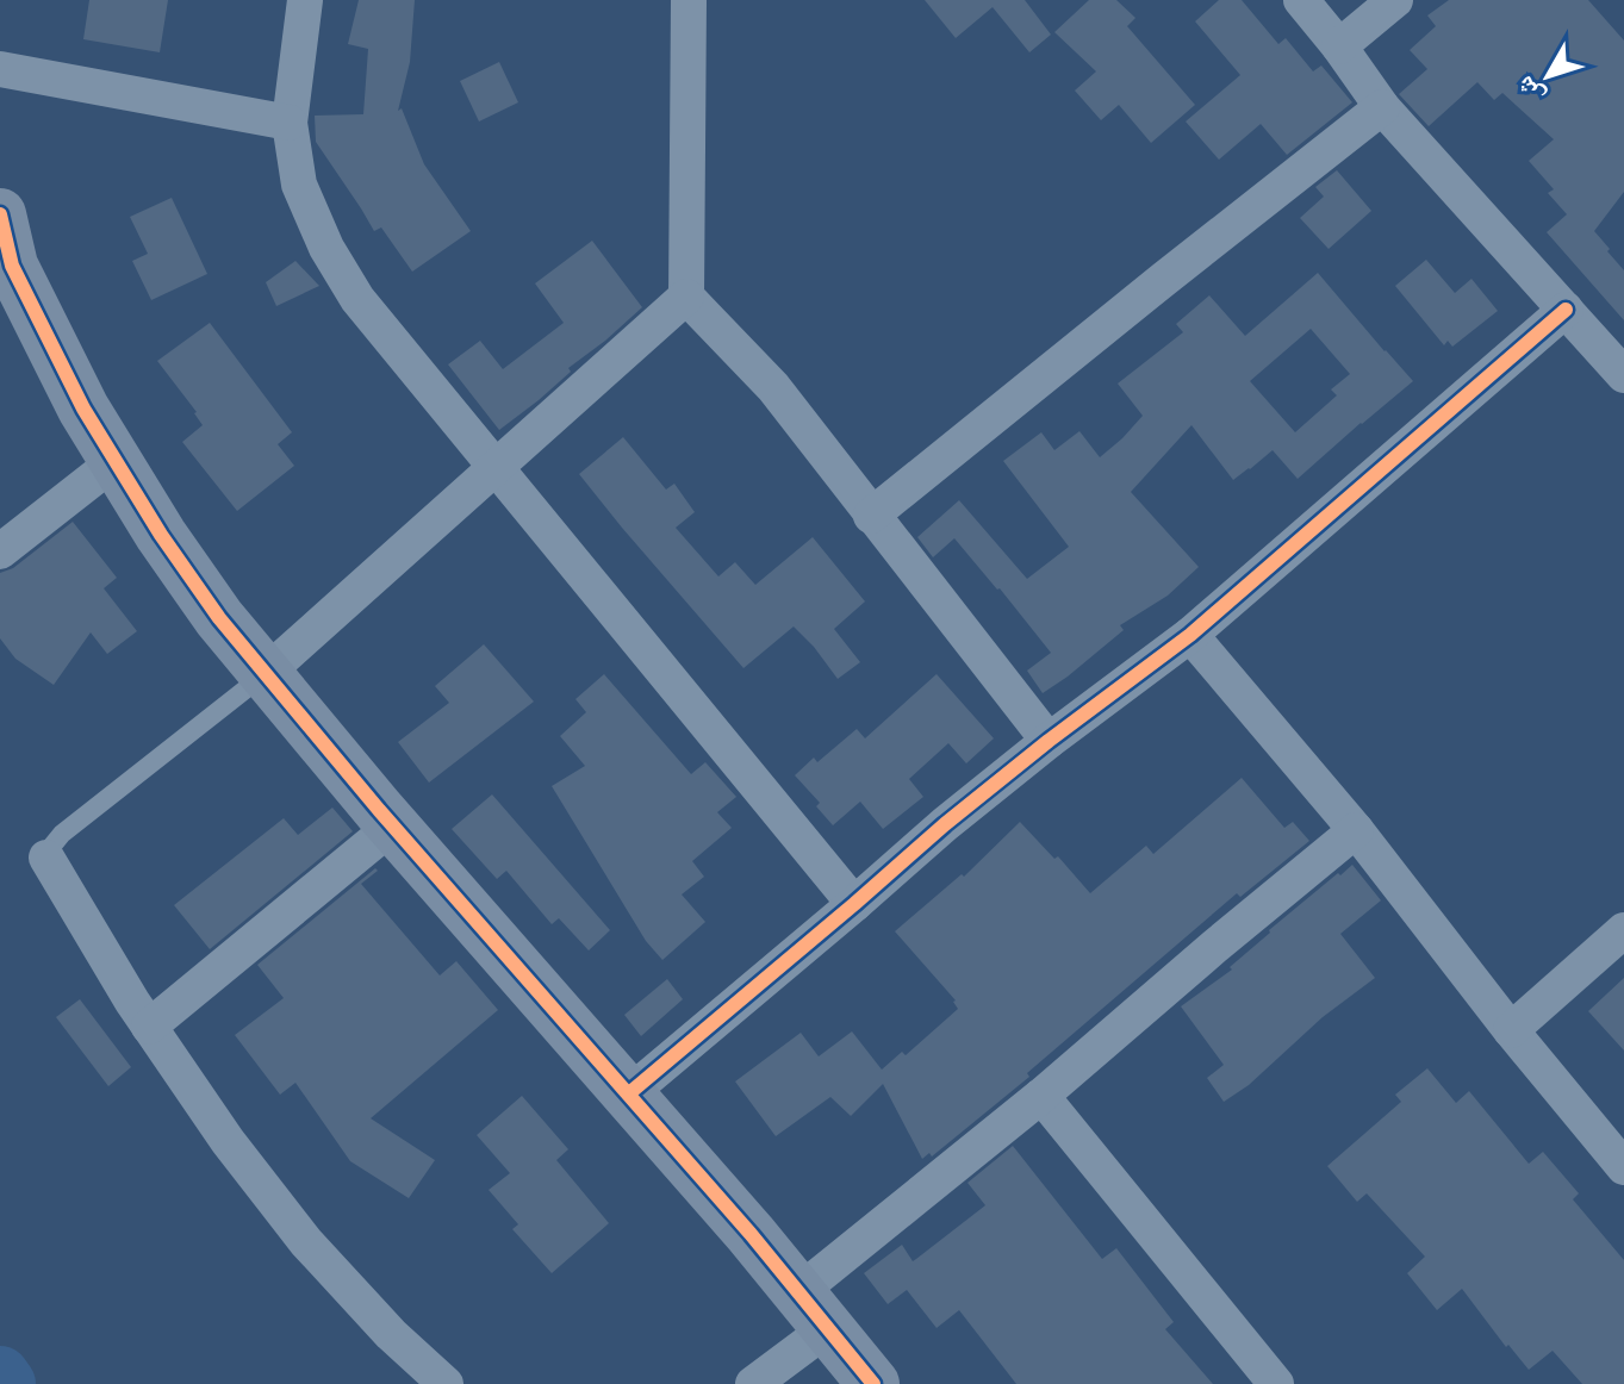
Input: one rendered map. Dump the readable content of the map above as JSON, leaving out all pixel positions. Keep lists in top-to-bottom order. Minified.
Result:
{"north":"bottom left"}
